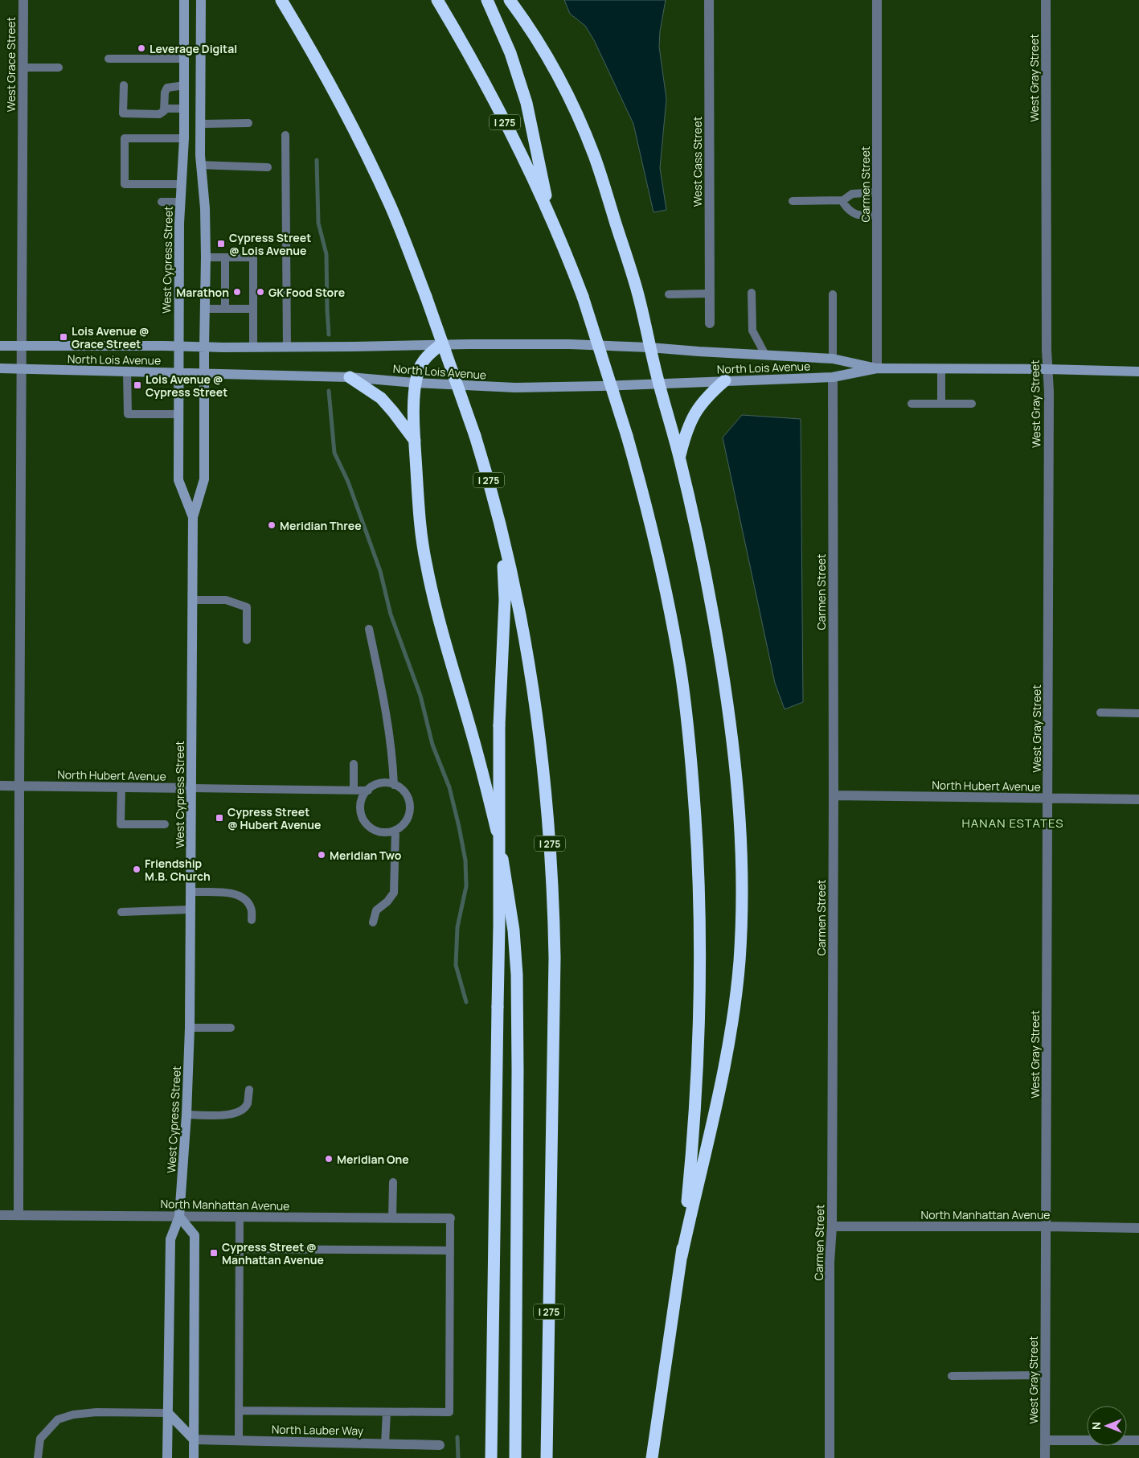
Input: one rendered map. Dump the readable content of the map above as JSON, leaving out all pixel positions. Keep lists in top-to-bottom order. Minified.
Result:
{"streets":{"highway":["I 275"],"street":["West Grace Street","West Gray Street","West Cass Street","Carmen Street","West Cypress Street","North Lois Avenue","North Hubert Avenue","North Manhattan Avenue","North Lauber Way"]},"crossings":[["West Grace Street","North Lois Avenue"],["West Grace Street","North Hubert Avenue"],["West Grace Street","North Manhattan Avenue"],["West Gray Street","North Lois Avenue"],["West Gray Street","North Hubert Avenue"],["West Gray Street","North Manhattan Avenue"],["Carmen Street","North Lois Avenue"],["Carmen Street","North Hubert Avenue"],["Carmen Street","North Manhattan Avenue"],["West Cypress Street","North Lois Avenue"],["West Cypress Street","North Hubert Avenue"],["West Cypress Street","North Manhattan Avenue"]],"districts":["HANAN ESTATES"],"places":{"other":["Leverage Digital","Marathon","GK Food Store","Meridian Three","Meridian Two","Friendship M.B. Church","Meridian One"],"transit":["Cypress Street @ Lois Avenue","Lois Avenue @ Grace Street","Lois Avenue @ Cypress Street","Cypress Street @ Hubert Avenue","Cypress Street @ Manhattan Avenue"]},"north":"left"}
